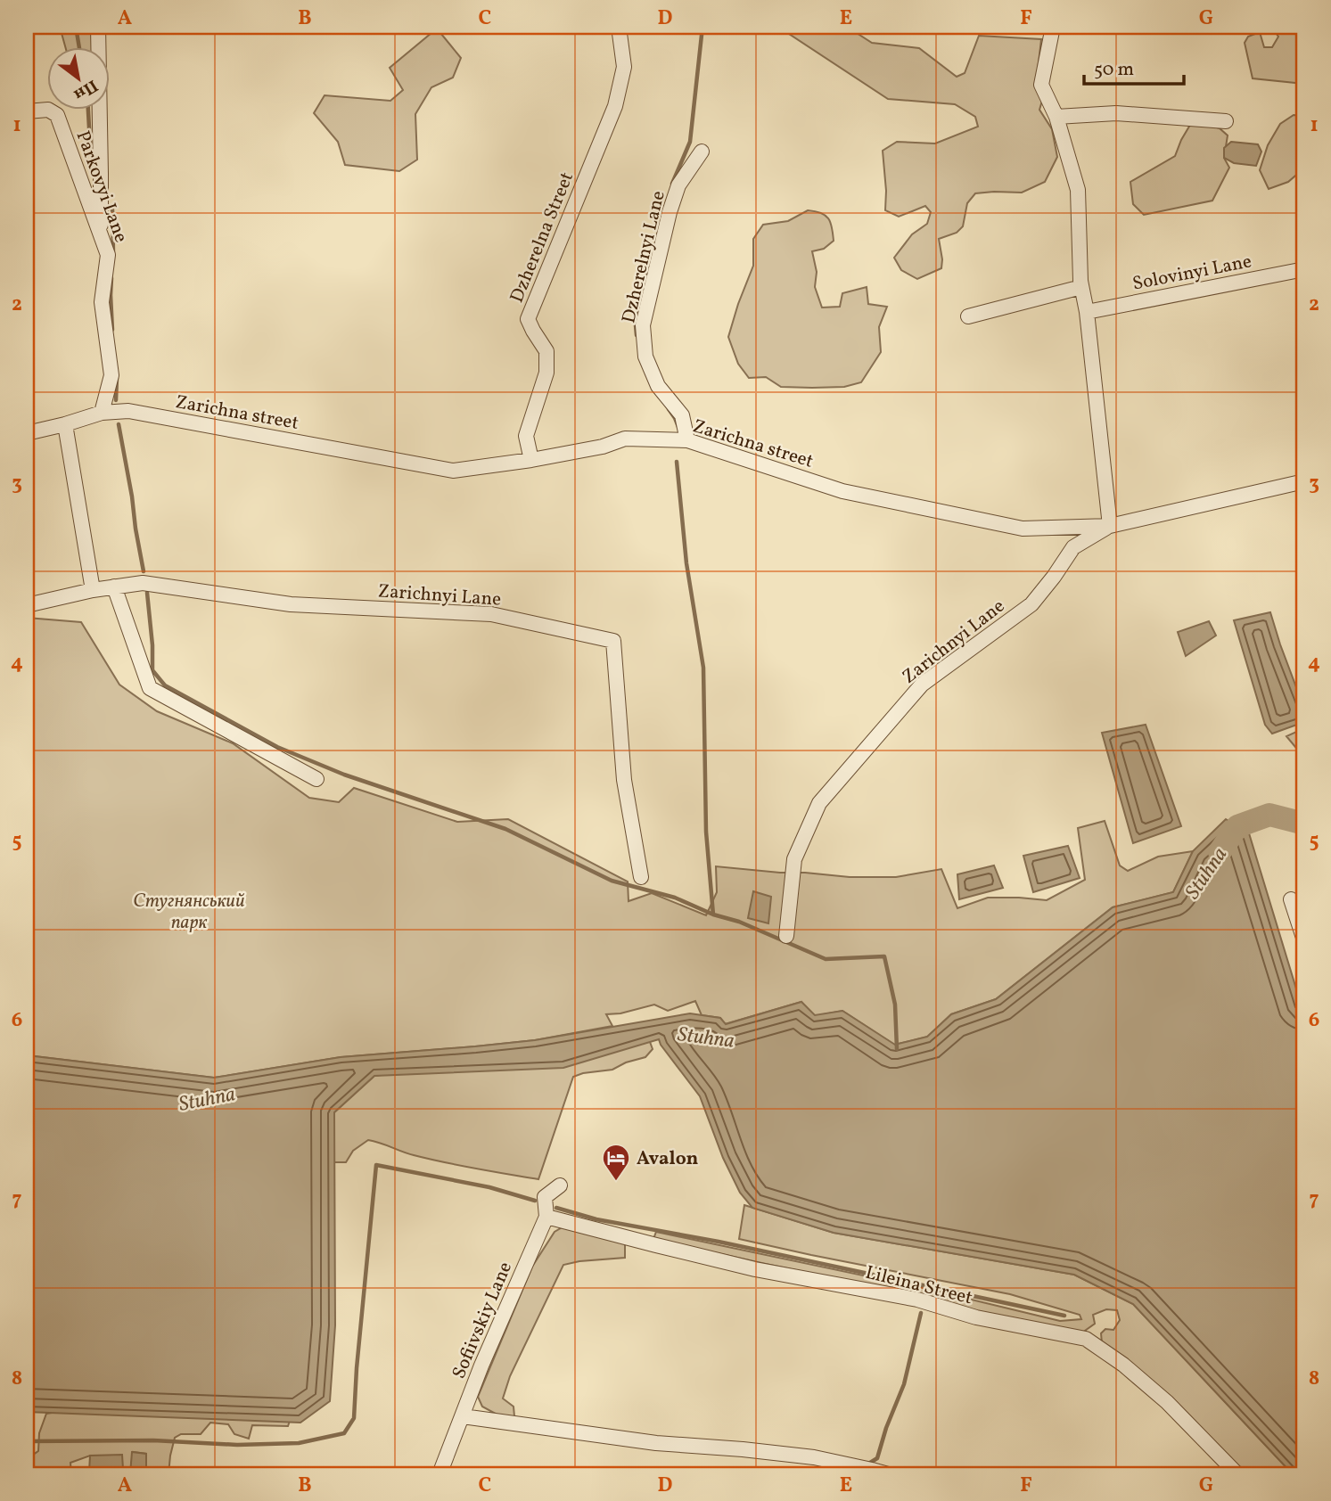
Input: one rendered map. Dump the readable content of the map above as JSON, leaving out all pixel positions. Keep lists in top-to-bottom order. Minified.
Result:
{"streets":{"street":["Parkovyi Lane","Dzherelna Street","Dzherelnyi Lane","Solovinyi Lane","Zarichna street","Zarichnyi Lane","Lileina Street","Sofiivskiy Lane"]},"crossings":[["Parkovyi Lane","Zarichna street"],["Dzherelna Street","Zarichna street"],["Dzherelnyi Lane","Zarichna street"],["Zarichna street","Zarichnyi Lane"],["Lileina Street","Sofiivskiy Lane"]],"water":["Stuhna"],"parks":["Стугнянський парк"],"places":{"hotel":["Avalon"]},"scale_bar":"50 m","north":"bottom right","grid":{"columns":["A","B","C","D","E","F","G"],"rows":["1","2","3","4","5","6","7","8"]}}
